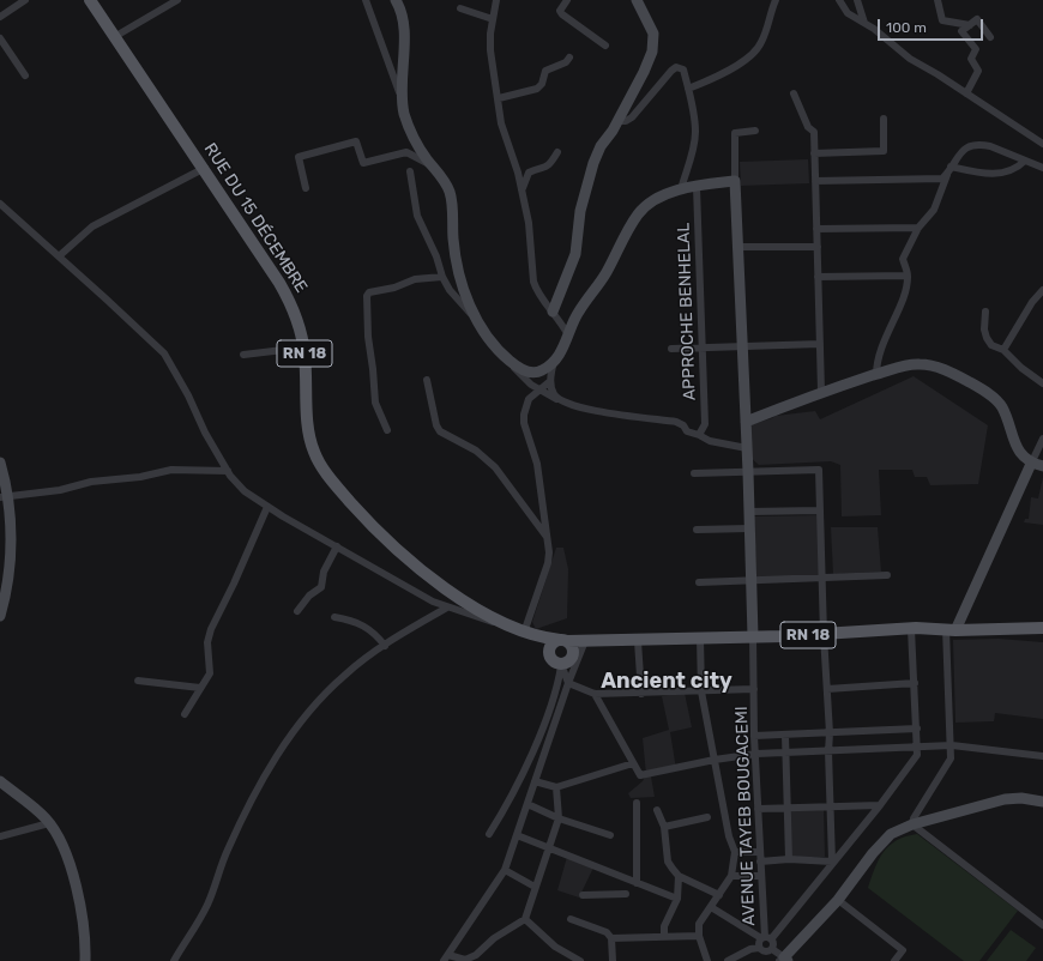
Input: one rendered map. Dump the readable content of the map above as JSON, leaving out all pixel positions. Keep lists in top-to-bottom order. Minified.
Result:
{"streets":{"main road":["RUE DU 15 DÉCEMBRE","RN 18"],"street":["APPROCHE BENHELAL","AVENUE TAYEB BOUGACEMI"]},"crossings":[["RUE DU 15 DÉCEMBRE","RN 18"],["RN 18","AVENUE TAYEB BOUGACEMI"]],"districts":["Ancient city"],"scale_bar":"100 m"}
